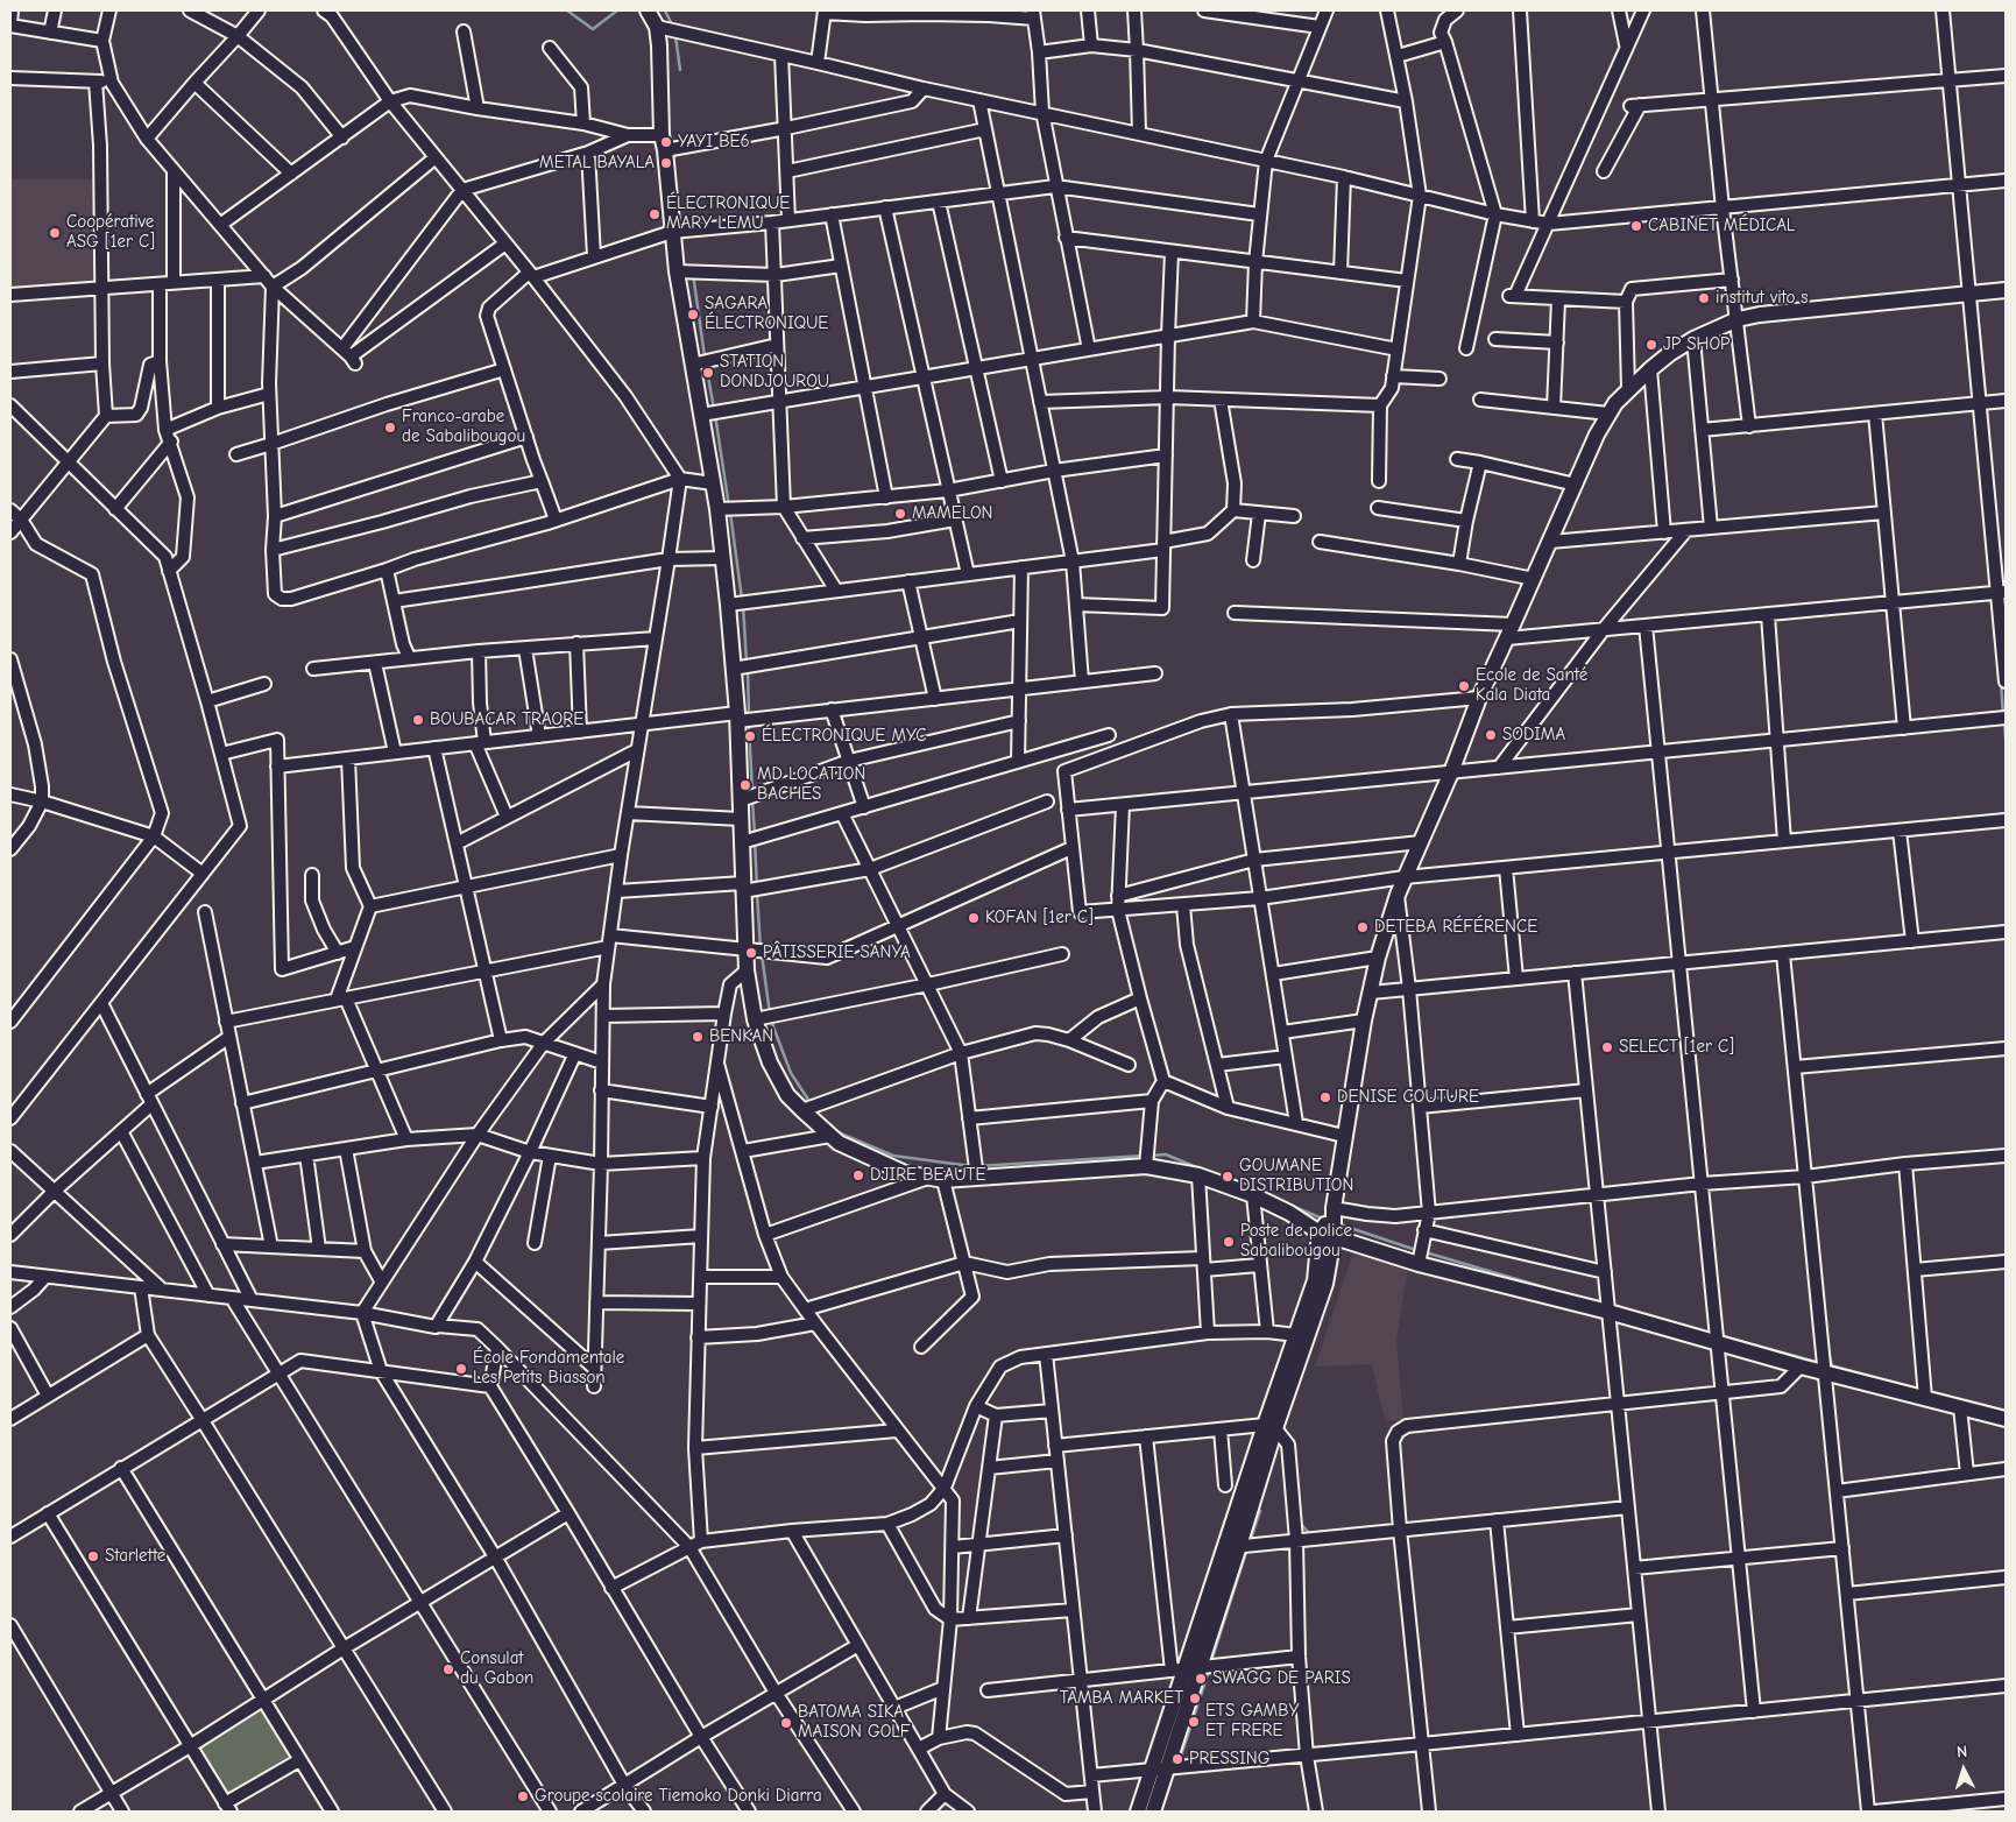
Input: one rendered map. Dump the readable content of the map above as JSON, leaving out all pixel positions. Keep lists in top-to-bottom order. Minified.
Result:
{"places":["YAYI BE6","METAL BAYALA","ÉLECTRONIQUE MARY LEMU","CABINET MÉDICAL","Coopérative ASG [1er C]","institut vito s","SAGARA ÉLECTRONIQUE","JP SHOP","STATION DONDJOUROU","Franco-arabe de Sabalibougou","MAMELON","Ecole de Santé Kala Diata","BOUBACAR TRAORE","SODIMA","ÉLECTRONIQUE MYC","MD LOCATION BACHES","KOFAN [1er C]","DETEBA RÉFÉRENCE","PÂTISSERIE SANYA","BENKAN","SELECT [1er C]","DENISE COUTURE","DJIRE BEAUTE","GOUMANE DISTRIBUTION","Poste de police Sabalibougou","École Fondamentale Les Petits Biasson","Starlette","Consulat du Gabon","SWAGG DE PARIS","TAMBA MARKET","ETS GAMBY ET FRERE","BATOMA SIKA MAISON GOLF","PRESSING","Groupe scolaire Tiemoko Donki Diarra"],"north":"top"}
